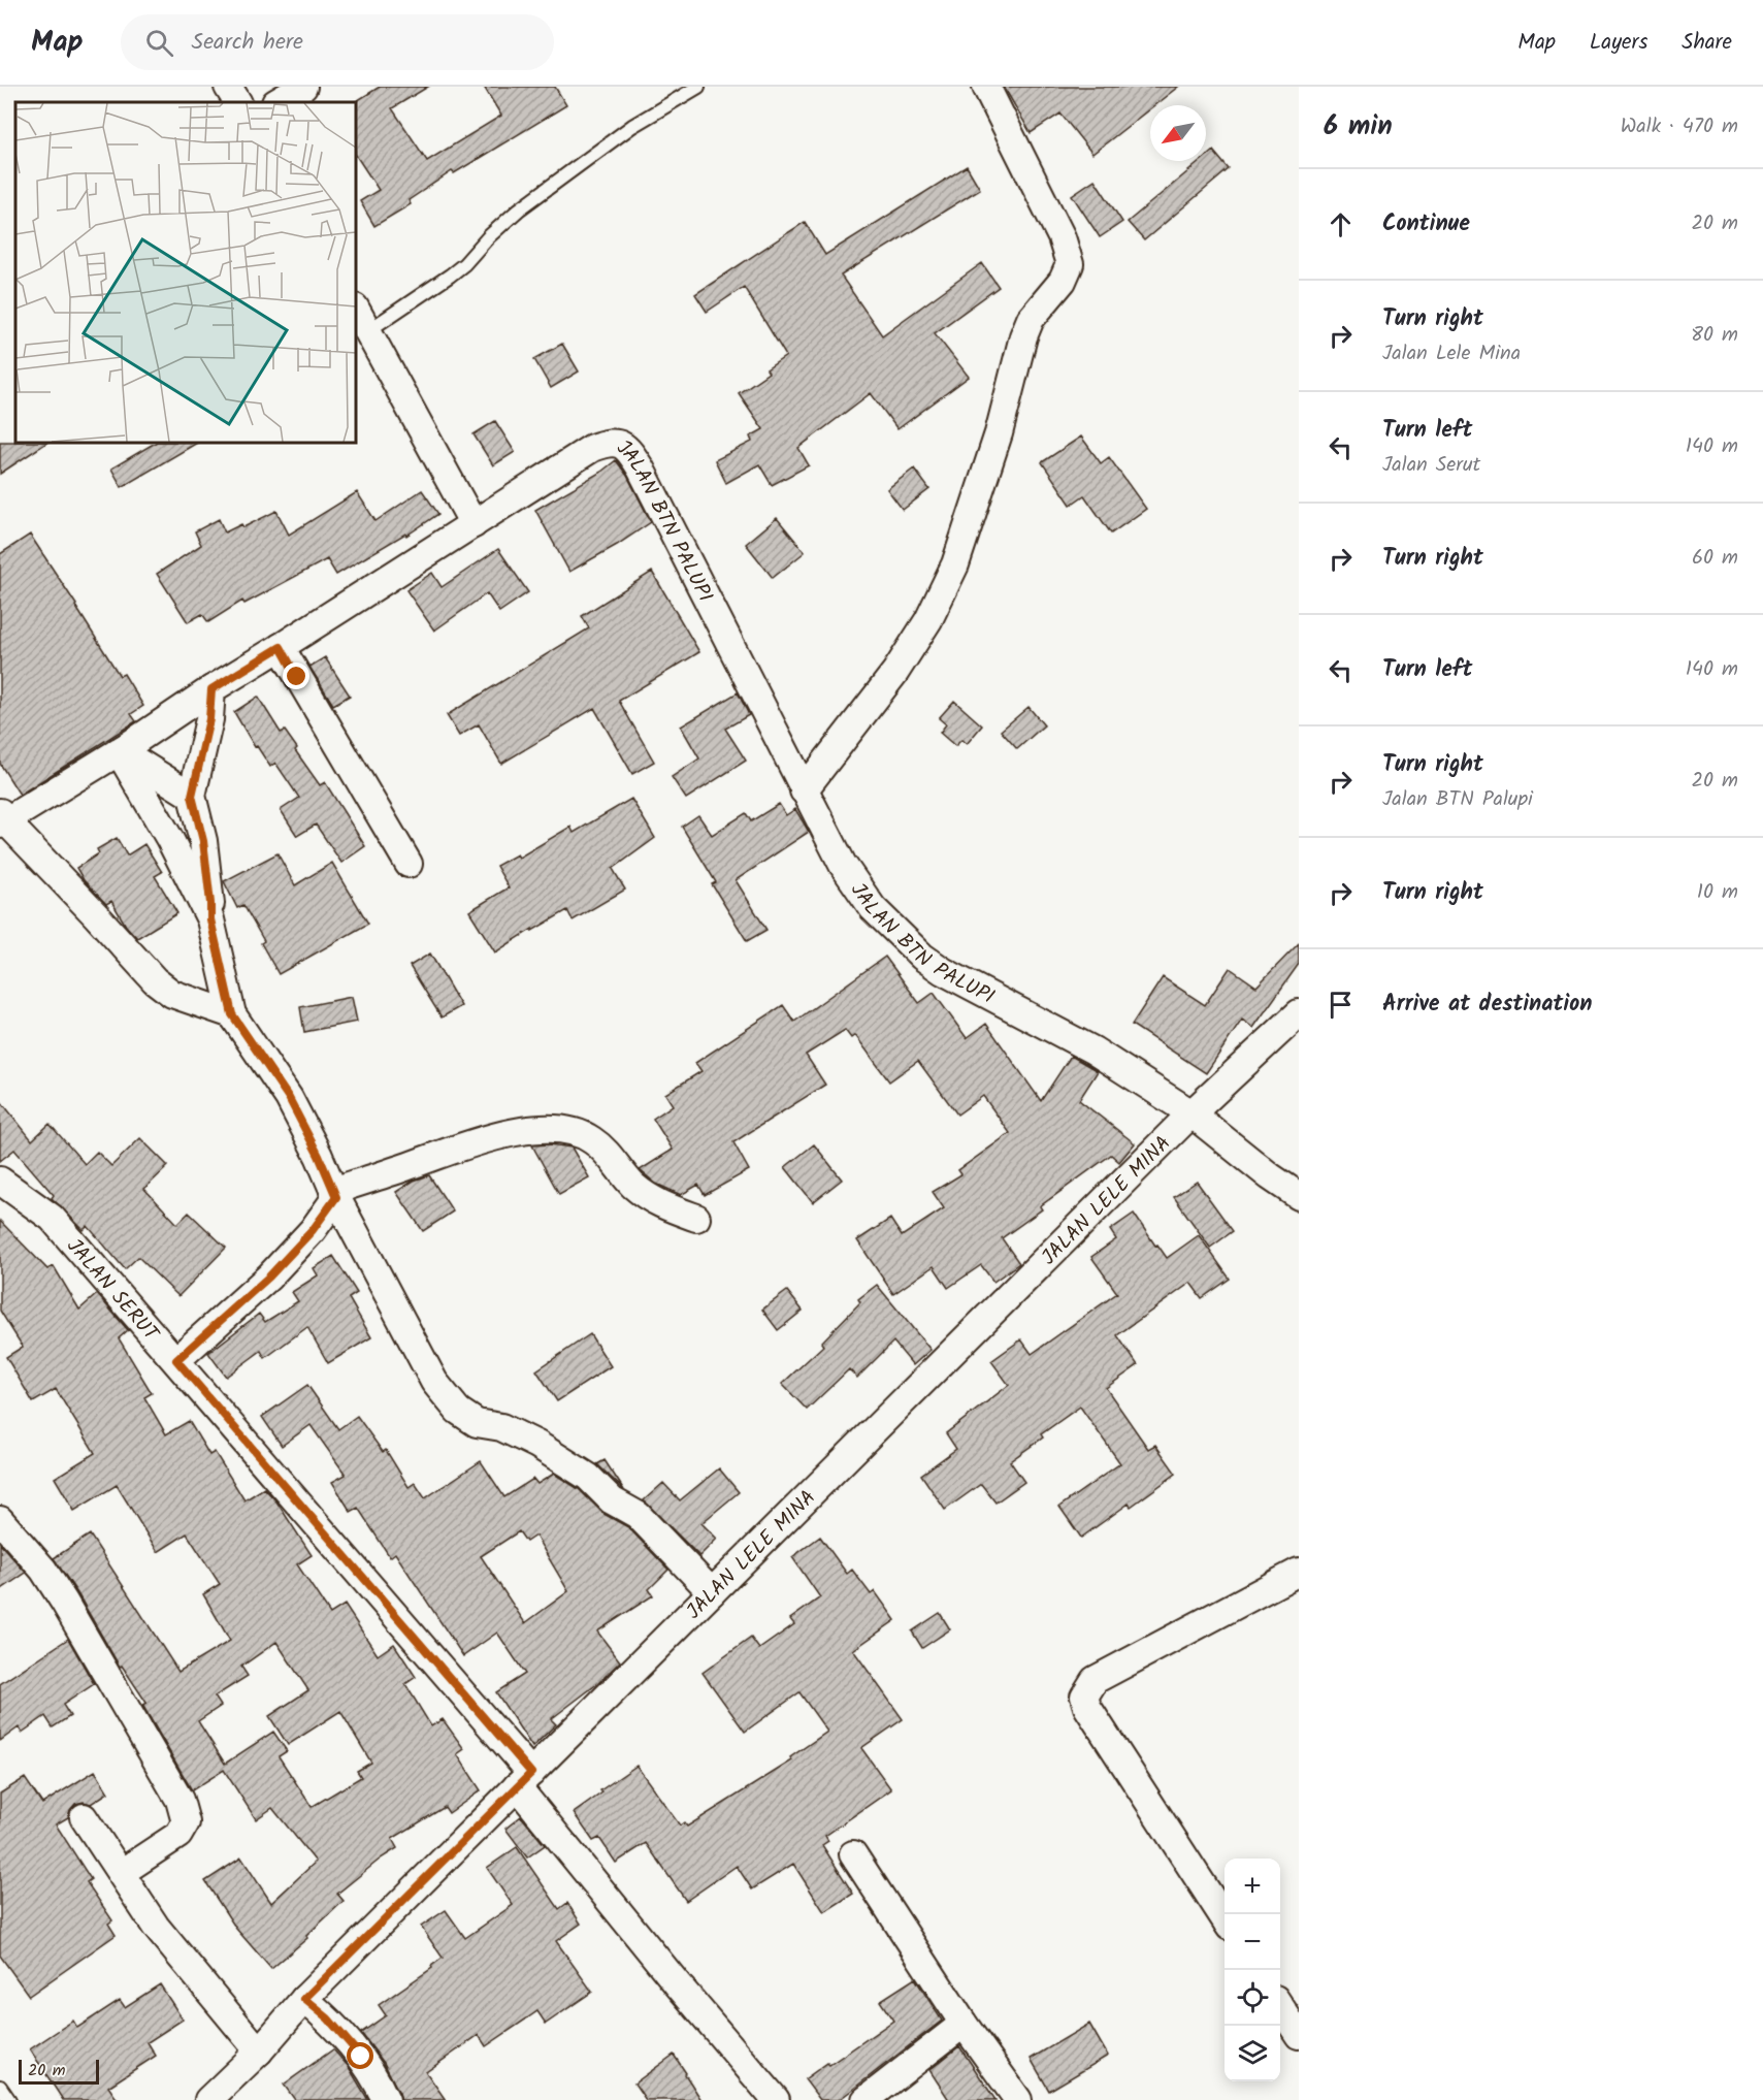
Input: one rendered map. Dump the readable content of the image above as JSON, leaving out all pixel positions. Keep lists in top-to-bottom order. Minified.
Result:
{"streets":{"street":["JALAN BTN PALUPI","JALAN LELE MINA","JALAN SERUT"]},"crossings":[["JALAN BTN PALUPI","JALAN LELE MINA"],["JALAN LELE MINA","JALAN SERUT"]],"scale_bar":"20 m","north":"bottom left","page":{"header":"Map","search":"Search here","nav":["Map","Layers","Share"],"heading":["6 min","Walk · 470 m"],"list":[["Continue","20 m"],["Turn right","Jalan Lele Mina","80 m"],["Turn left","Jalan Serut","140 m"],["Turn right","60 m"],["Turn left","140 m"],["Turn right","Jalan BTN Palupi","20 m"],["Turn right","10 m"],"Arrive at destination"],"map_buttons":["+","−"],"scale":"20 m"}}
